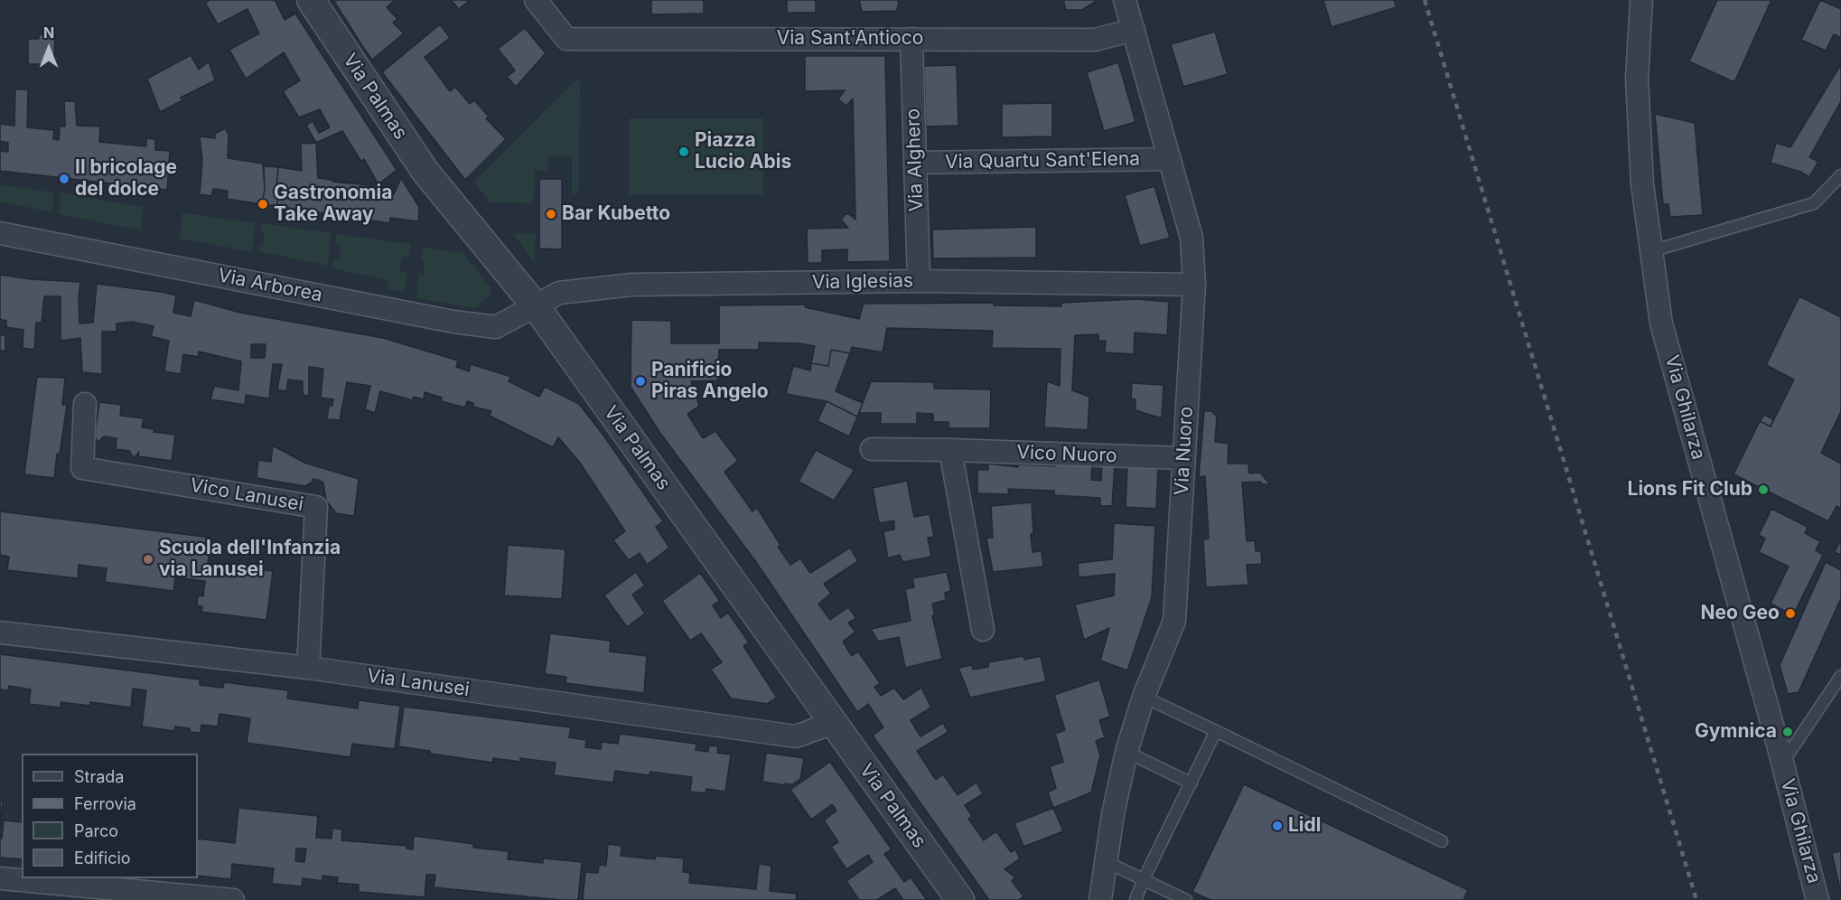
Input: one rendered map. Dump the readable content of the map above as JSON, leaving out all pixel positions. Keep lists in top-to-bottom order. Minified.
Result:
{"streets":{"street":["Via Sant'Antioco","Via Palmas","Via Alghero","Via Quartu Sant'Elena","Via Iglesias","Via Arborea","Via Ghilarza","Via Nuoro","Vico Nuoro","Vico Lanusei","Via Lanusei"]},"crossings":[["Via Sant'Antioco","Via Alghero"],["Via Sant'Antioco","Via Nuoro"],["Via Palmas","Via Iglesias"],["Via Palmas","Via Arborea"],["Via Palmas","Via Lanusei"],["Via Alghero","Via Quartu Sant'Elena"],["Via Alghero","Via Iglesias"],["Via Quartu Sant'Elena","Via Nuoro"],["Via Iglesias","Via Arborea"],["Via Iglesias","Via Nuoro"],["Via Nuoro","Vico Nuoro"],["Vico Lanusei","Via Lanusei"]],"places":["Piazza Lucio Abis","Il bricolage del dolce","Gastronomia Take Away","Bar Kubetto","Panificio Piras Angelo","Lions Fit Club","Scuola dell'Infanzia via Lanusei","Neo Geo","Gymnica","Lidl"],"legend":["Strada","Ferrovia","Parco","Edificio"],"north":"top"}
